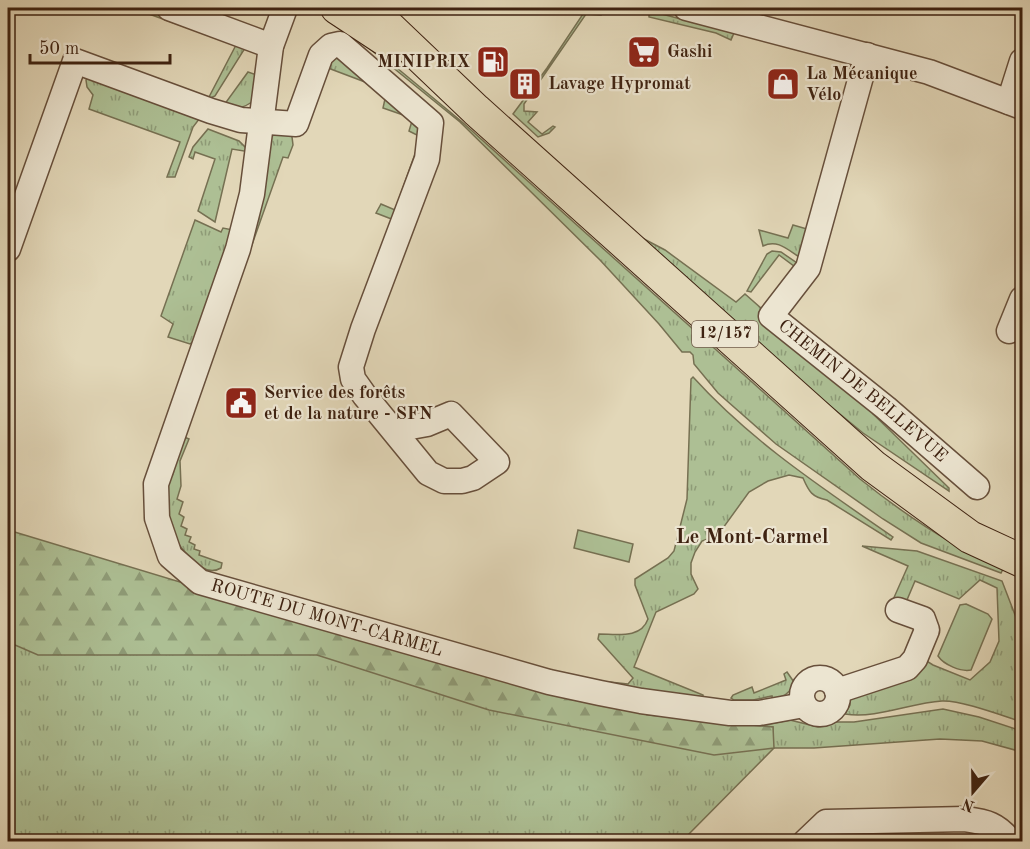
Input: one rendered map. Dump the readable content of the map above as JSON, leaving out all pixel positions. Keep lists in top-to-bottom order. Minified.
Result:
{"streets":{"main road":["12/157"],"street":["CHEMIN DE BELLEVUE","ROUTE DU MONT-CARMEL"]},"districts":["Le Mont-Carmel"],"places":{"supermarket":["Gashi"],"fuel station":["MINIPRIX"],"building":["Lavage Hypromat"],"shop":["La Mécanique Vélo"],"public building":["Service des forêts et de la nature - SFN"]},"scale_bar":"50 m","north":"bottom"}
